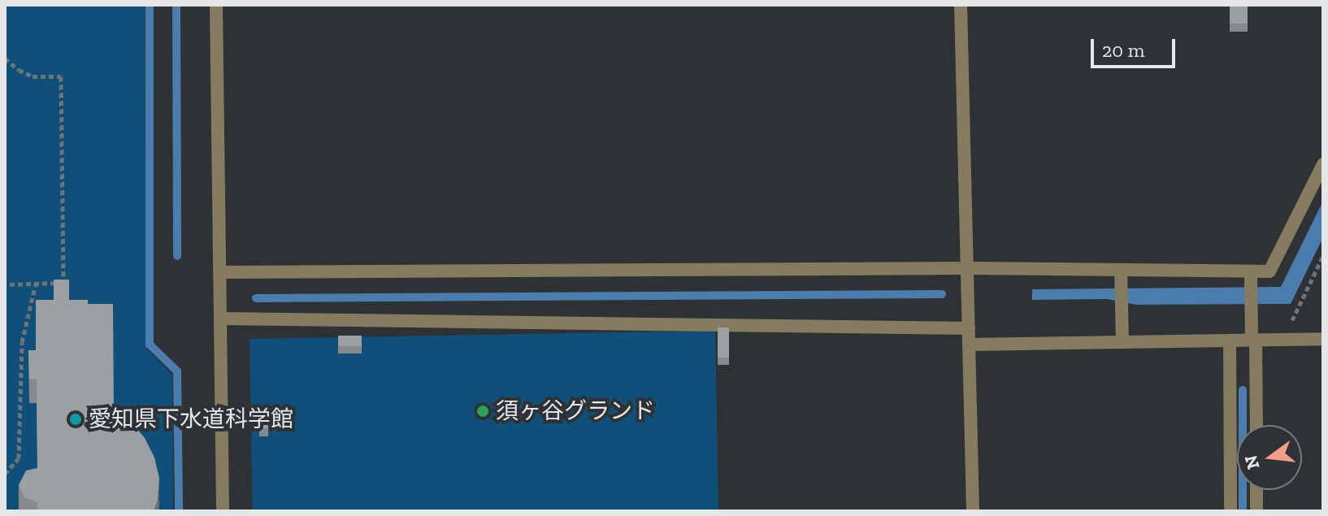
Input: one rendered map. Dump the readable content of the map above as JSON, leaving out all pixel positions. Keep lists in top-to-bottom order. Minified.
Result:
{"places":["須ヶ谷グランド","愛知県下水道科学館"],"scale_bar":"20 m","north":"left"}
